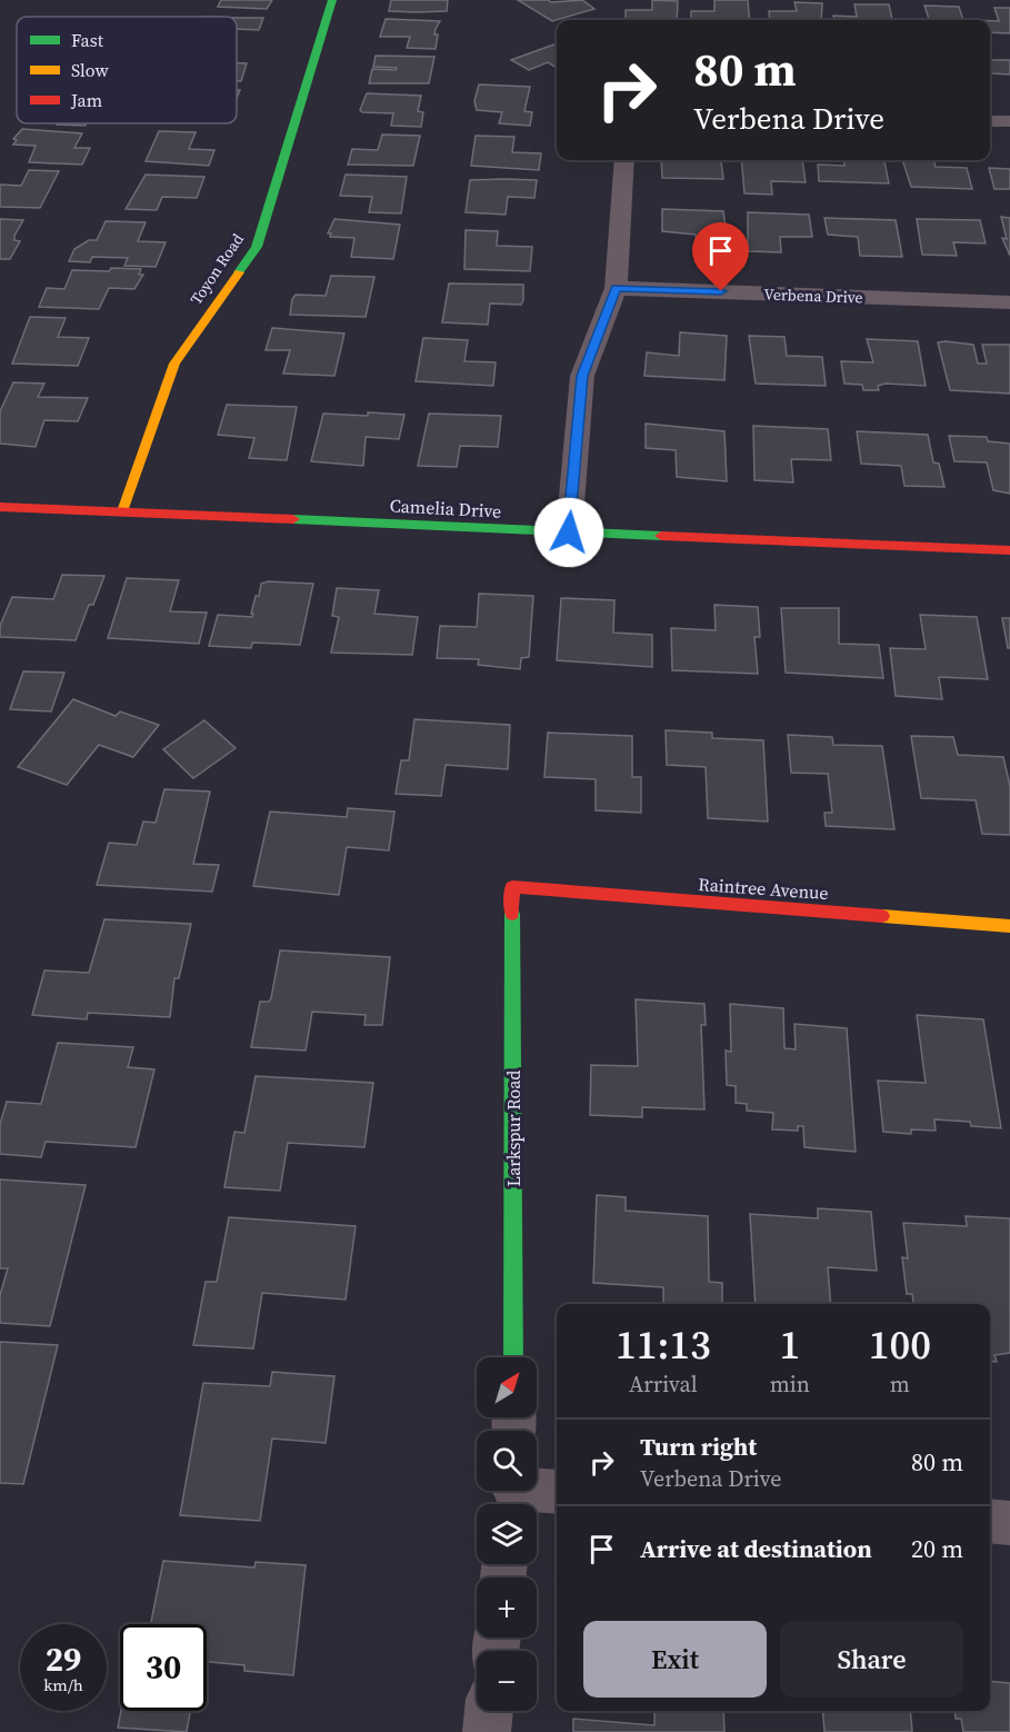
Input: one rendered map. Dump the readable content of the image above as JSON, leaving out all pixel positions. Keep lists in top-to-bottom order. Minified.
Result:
{"streets":{"street":["Toyon Road","Verbena Drive","Camelia Drive","Raintree Avenue","Larkspur Road"]},"crossings":[["Toyon Road","Camelia Drive"],["Raintree Avenue","Larkspur Road"]],"legend":["Fast","Slow","Jam"],"north":"top right","page":{"turn":["80 m","Verbena Drive"],"eta":["11:13","Arrival","1","min","100","m"],"map_buttons":["+","−"],"list":[{"name":"Turn right","note":"Verbena Drive","value":"80 m"},{"name":"Arrive at destination","value":"20 m"}],"buttons":["Exit","Share"],"speed":"29 km/h","limit":"30"}}
